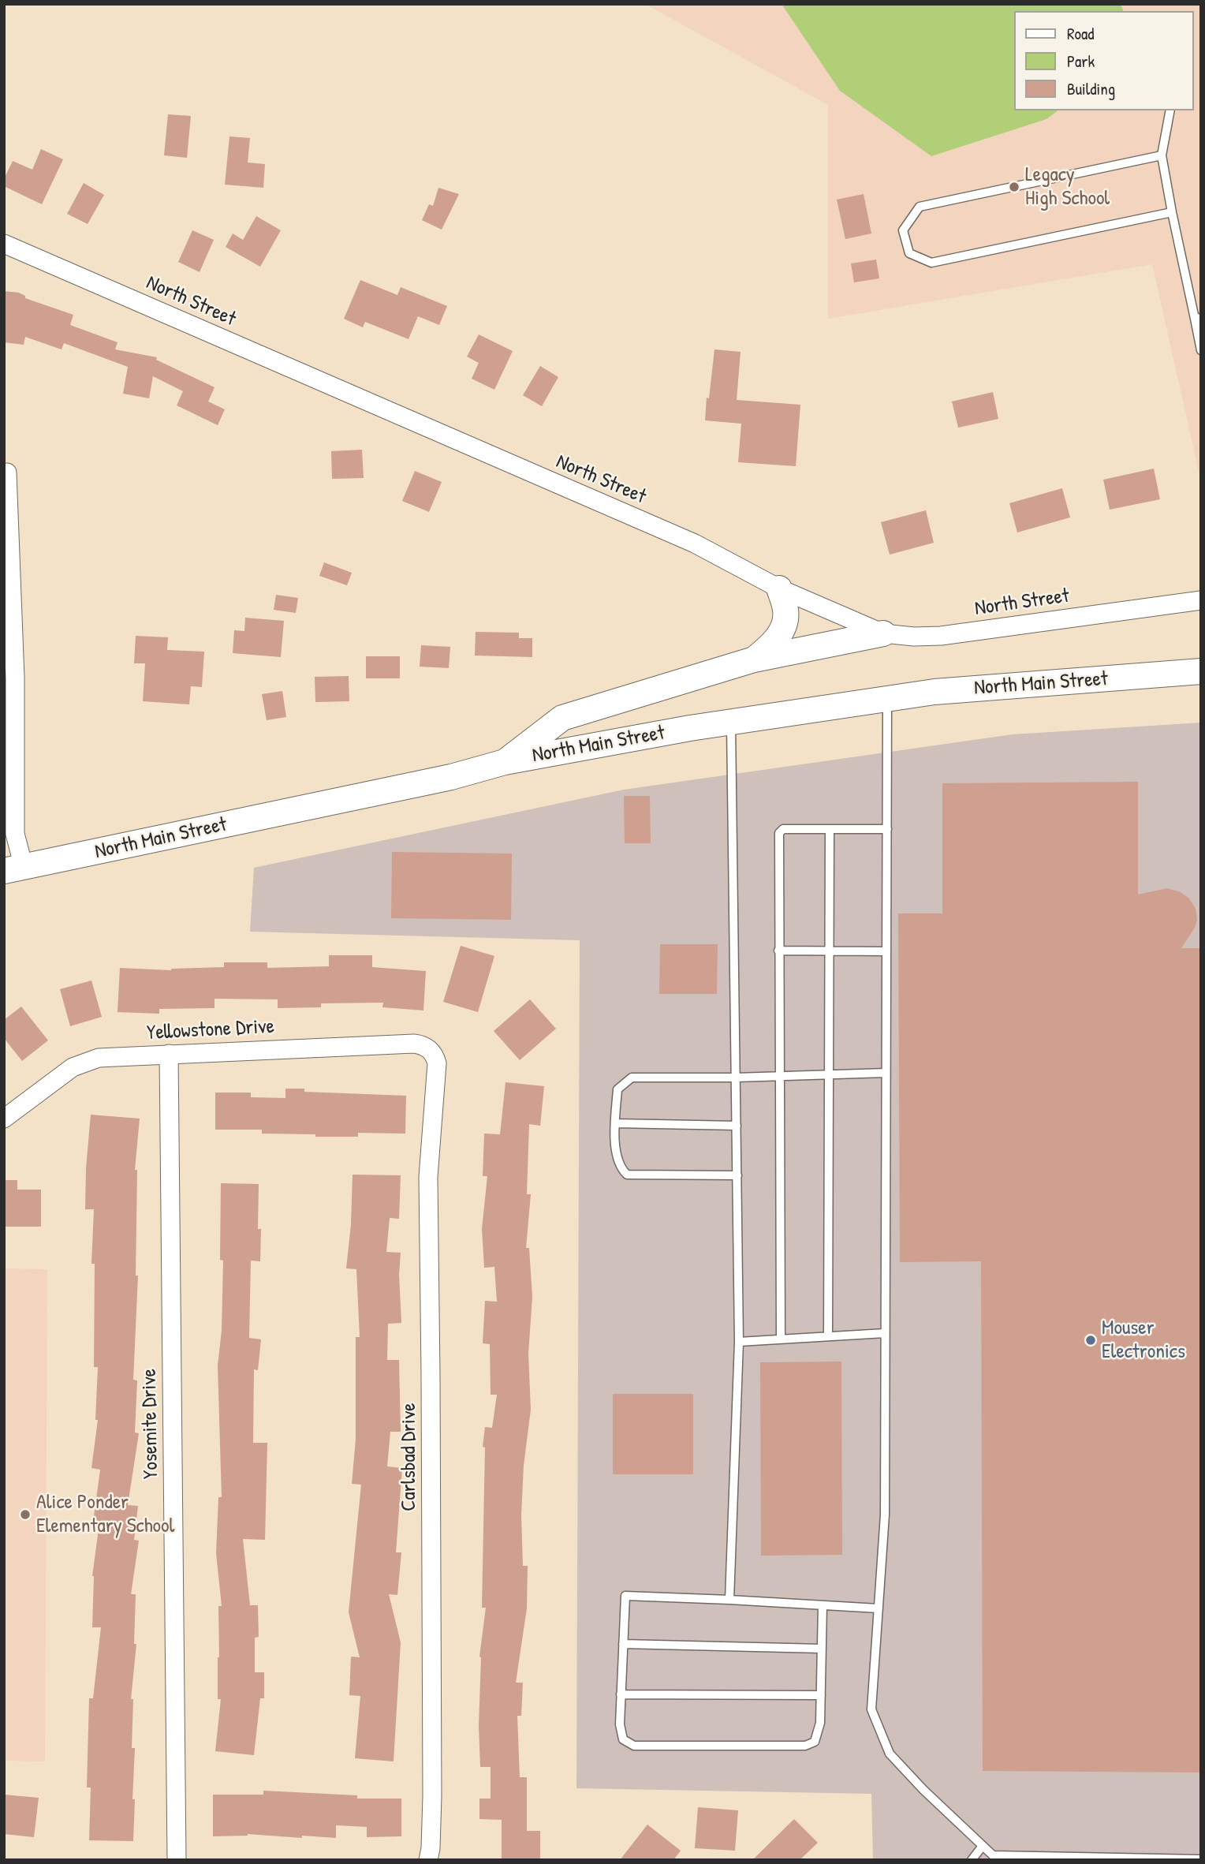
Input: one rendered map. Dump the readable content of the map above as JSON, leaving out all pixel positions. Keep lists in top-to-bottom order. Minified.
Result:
{"streets":{"main road":["North Main Street"],"street":["North Street","Yellowstone Drive","Yosemite Drive","Carlsbad Drive"]},"crossings":[["Yellowstone Drive","Yosemite Drive"],["Yellowstone Drive","Carlsbad Drive"]],"places":["Legacy High School","Mouser Electronics","Alice Ponder Elementary School"],"legend":["Road","Park","Building"]}
